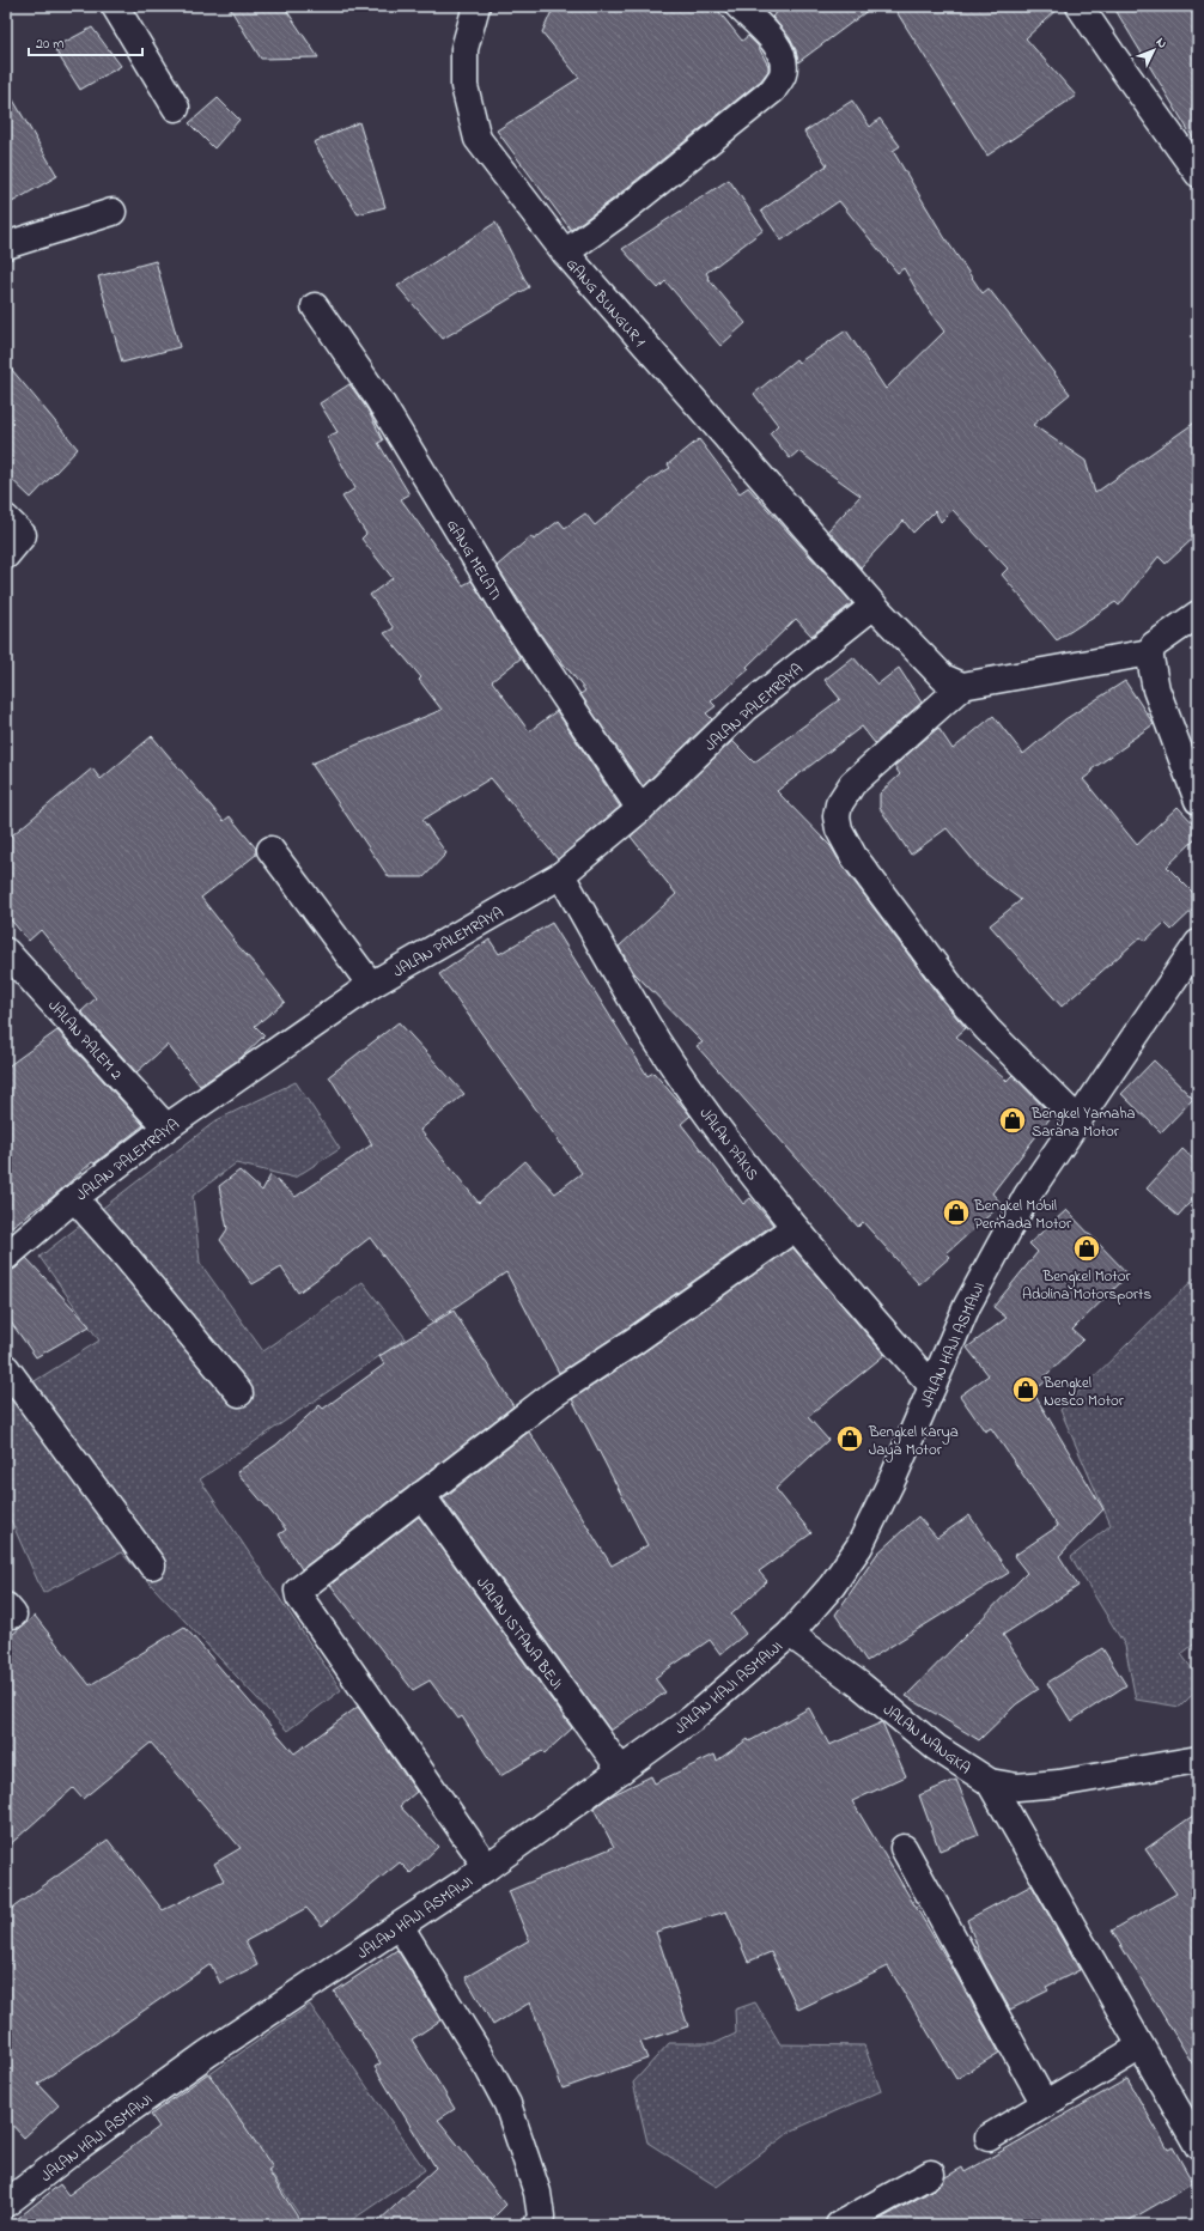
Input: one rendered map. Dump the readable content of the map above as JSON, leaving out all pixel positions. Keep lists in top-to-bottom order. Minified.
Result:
{"streets":{"street":["GANG BUNGUR 1","GANG MELATI","JALAN PALEMRAYA","JALAN PALEM 2","JALAN PAKIS","JALAN HAJI ASMAWI","JALAN ISTANA BEJI","JALAN NANGKA"]},"crossings":[["GANG BUNGUR 1","JALAN PALEMRAYA"],["GANG MELATI","JALAN PALEMRAYA"],["JALAN PALEMRAYA","JALAN PALEM 2"],["JALAN PALEMRAYA","JALAN PAKIS"],["JALAN PAKIS","JALAN HAJI ASMAWI"],["JALAN HAJI ASMAWI","JALAN ISTANA BEJI"],["JALAN HAJI ASMAWI","JALAN NANGKA"]],"places":{"shop":["Bengkel Yamaha Sarana Motor","Bengkel Mobil Permada Motor","Bengkel Motor Adolina Motorsports","Bengkel Nesco Motor","Bengkel Karya Jaya Motor"]},"scale_bar":"20 m","north":"top right"}
